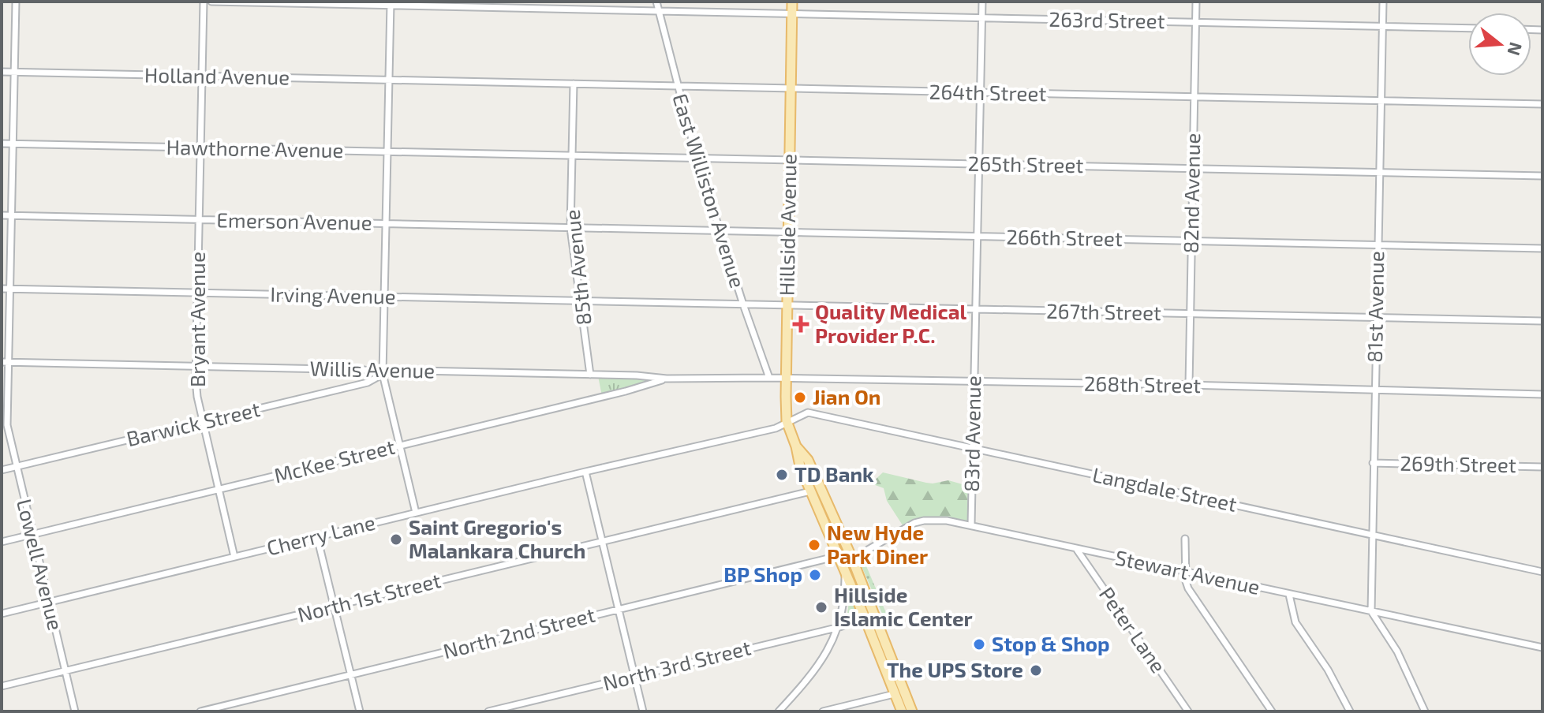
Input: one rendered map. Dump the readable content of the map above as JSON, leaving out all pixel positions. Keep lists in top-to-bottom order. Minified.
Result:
{"streets":{"main road":["Hillside Avenue"],"street":["263rd Street","Holland Avenue","264th Street","Hawthorne Avenue","265th Street","East Williston Avenue","82nd Avenue","Emerson Avenue","266th Street","85th Avenue","Irving Avenue","81st Avenue","267th Street","Bryant Avenue","Willis Avenue","268th Street","Barwick Street","83rd Avenue","McKee Street","269th Street","Langdale Street","Cherry Lane","Lowell Avenue","Stewart Avenue","North 1st Street","Peter Lane","North 2nd Street","North 3rd Street"]},"crossings":[["263rd Street","East Williston Avenue"],["263rd Street","82nd Avenue"],["263rd Street","Hillside Avenue"],["263rd Street","81st Avenue"],["263rd Street","83rd Avenue"],["Holland Avenue","264th Street"],["Holland Avenue","Bryant Avenue"],["Holland Avenue","Lowell Avenue"],["264th Street","East Williston Avenue"],["264th Street","82nd Avenue"],["264th Street","Hillside Avenue"],["264th Street","85th Avenue"],["264th Street","81st Avenue"],["264th Street","83rd Avenue"],["Hawthorne Avenue","265th Street"],["Hawthorne Avenue","Bryant Avenue"],["Hawthorne Avenue","Lowell Avenue"],["265th Street","East Williston Avenue"],["265th Street","82nd Avenue"],["265th Street","Hillside Avenue"],["265th Street","85th Avenue"],["265th Street","81st Avenue"],["265th Street","83rd Avenue"],["East Williston Avenue","266th Street"],["East Williston Avenue","267th Street"],["East Williston Avenue","268th Street"],["82nd Avenue","266th Street"],["82nd Avenue","267th Street"],["82nd Avenue","268th Street"],["Emerson Avenue","266th Street"],["Emerson Avenue","85th Avenue"],["Emerson Avenue","Bryant Avenue"],["Emerson Avenue","Lowell Avenue"],["Hillside Avenue","266th Street"],["Hillside Avenue","267th Street"],["Hillside Avenue","268th Street"],["Hillside Avenue","Langdale Street"],["Hillside Avenue","Cherry Lane"],["Hillside Avenue","Stewart Avenue"],["Hillside Avenue","North 1st Street"],["Hillside Avenue","North 2nd Street"],["Hillside Avenue","North 3rd Street"],["266th Street","81st Avenue"],["266th Street","83rd Avenue"],["85th Avenue","Irving Avenue"],["85th Avenue","Willis Avenue"],["Irving Avenue","267th Street"],["Irving Avenue","Bryant Avenue"],["Irving Avenue","Lowell Avenue"],["81st Avenue","267th Street"],["81st Avenue","268th Street"],["81st Avenue","269th Street"],["81st Avenue","Langdale Street"],["81st Avenue","Stewart Avenue"],["267th Street","83rd Avenue"],["Bryant Avenue","Willis Avenue"],["Bryant Avenue","Barwick Street"],["Bryant Avenue","McKee Street"],["Bryant Avenue","Cherry Lane"],["Willis Avenue","268th Street"],["Willis Avenue","Barwick Street"],["Willis Avenue","McKee Street"],["Willis Avenue","Lowell Avenue"],["268th Street","83rd Avenue"],["Barwick Street","Lowell Avenue"],["83rd Avenue","Langdale Street"],["83rd Avenue","Stewart Avenue"],["McKee Street","Lowell Avenue"],["Langdale Street","Cherry Lane"],["Cherry Lane","Lowell Avenue"],["Lowell Avenue","North 1st Street"],["Stewart Avenue","Peter Lane"],["Stewart Avenue","North 2nd Street"]],"places":{"health":["Quality Medical Provider P.C."],"other":["Jian On","TD Bank","Saint Gregorio's Malankara Church","New Hyde Park Diner","BP Shop","Hillside Islamic Center","Stop & Shop","The UPS Store"]},"north":"right"}
